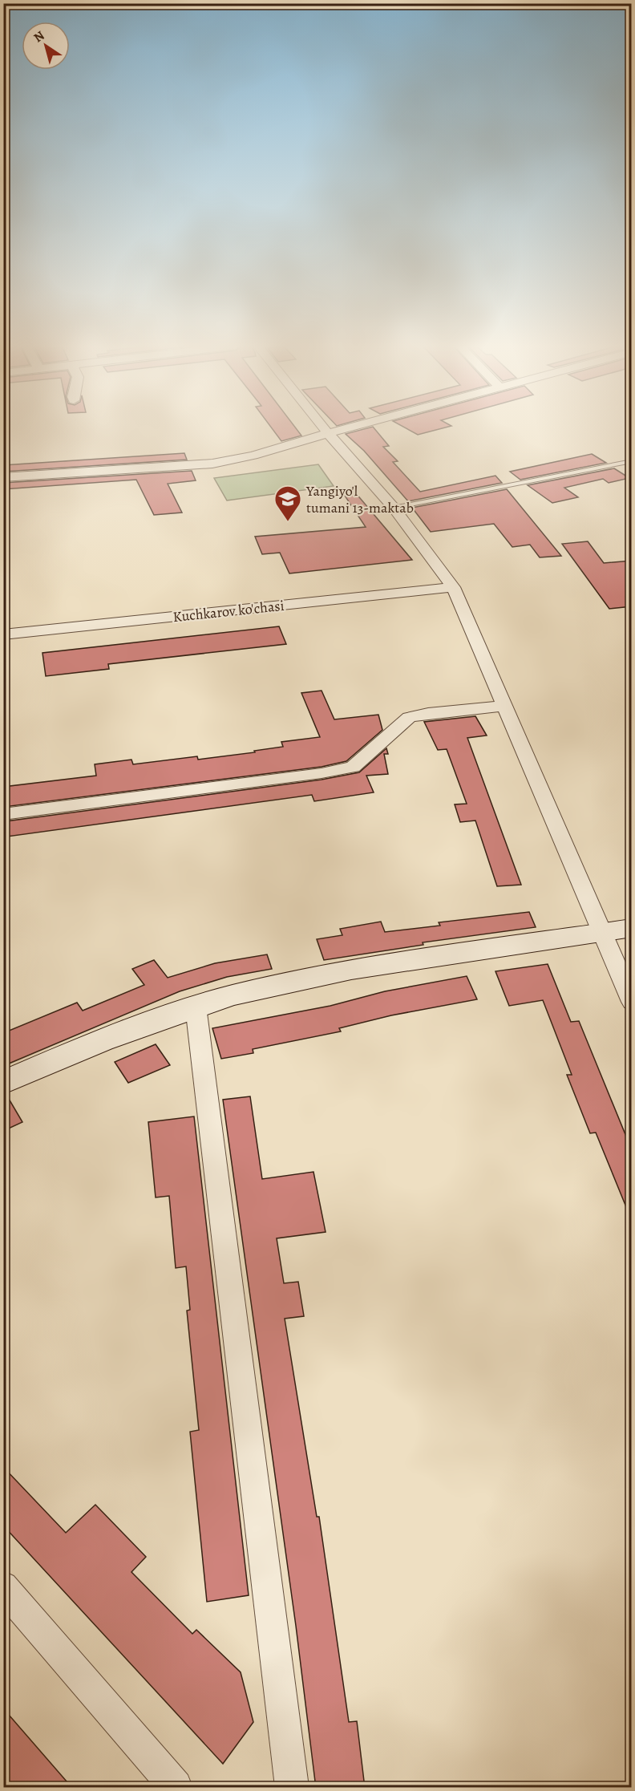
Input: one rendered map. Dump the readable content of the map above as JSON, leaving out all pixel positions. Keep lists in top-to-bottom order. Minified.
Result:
{"streets":{"street":["Kuchkarov ko'chasi"]},"places":{"school or university":["Yangiyo'l tumani 13-maktab"]},"north":"top left"}
